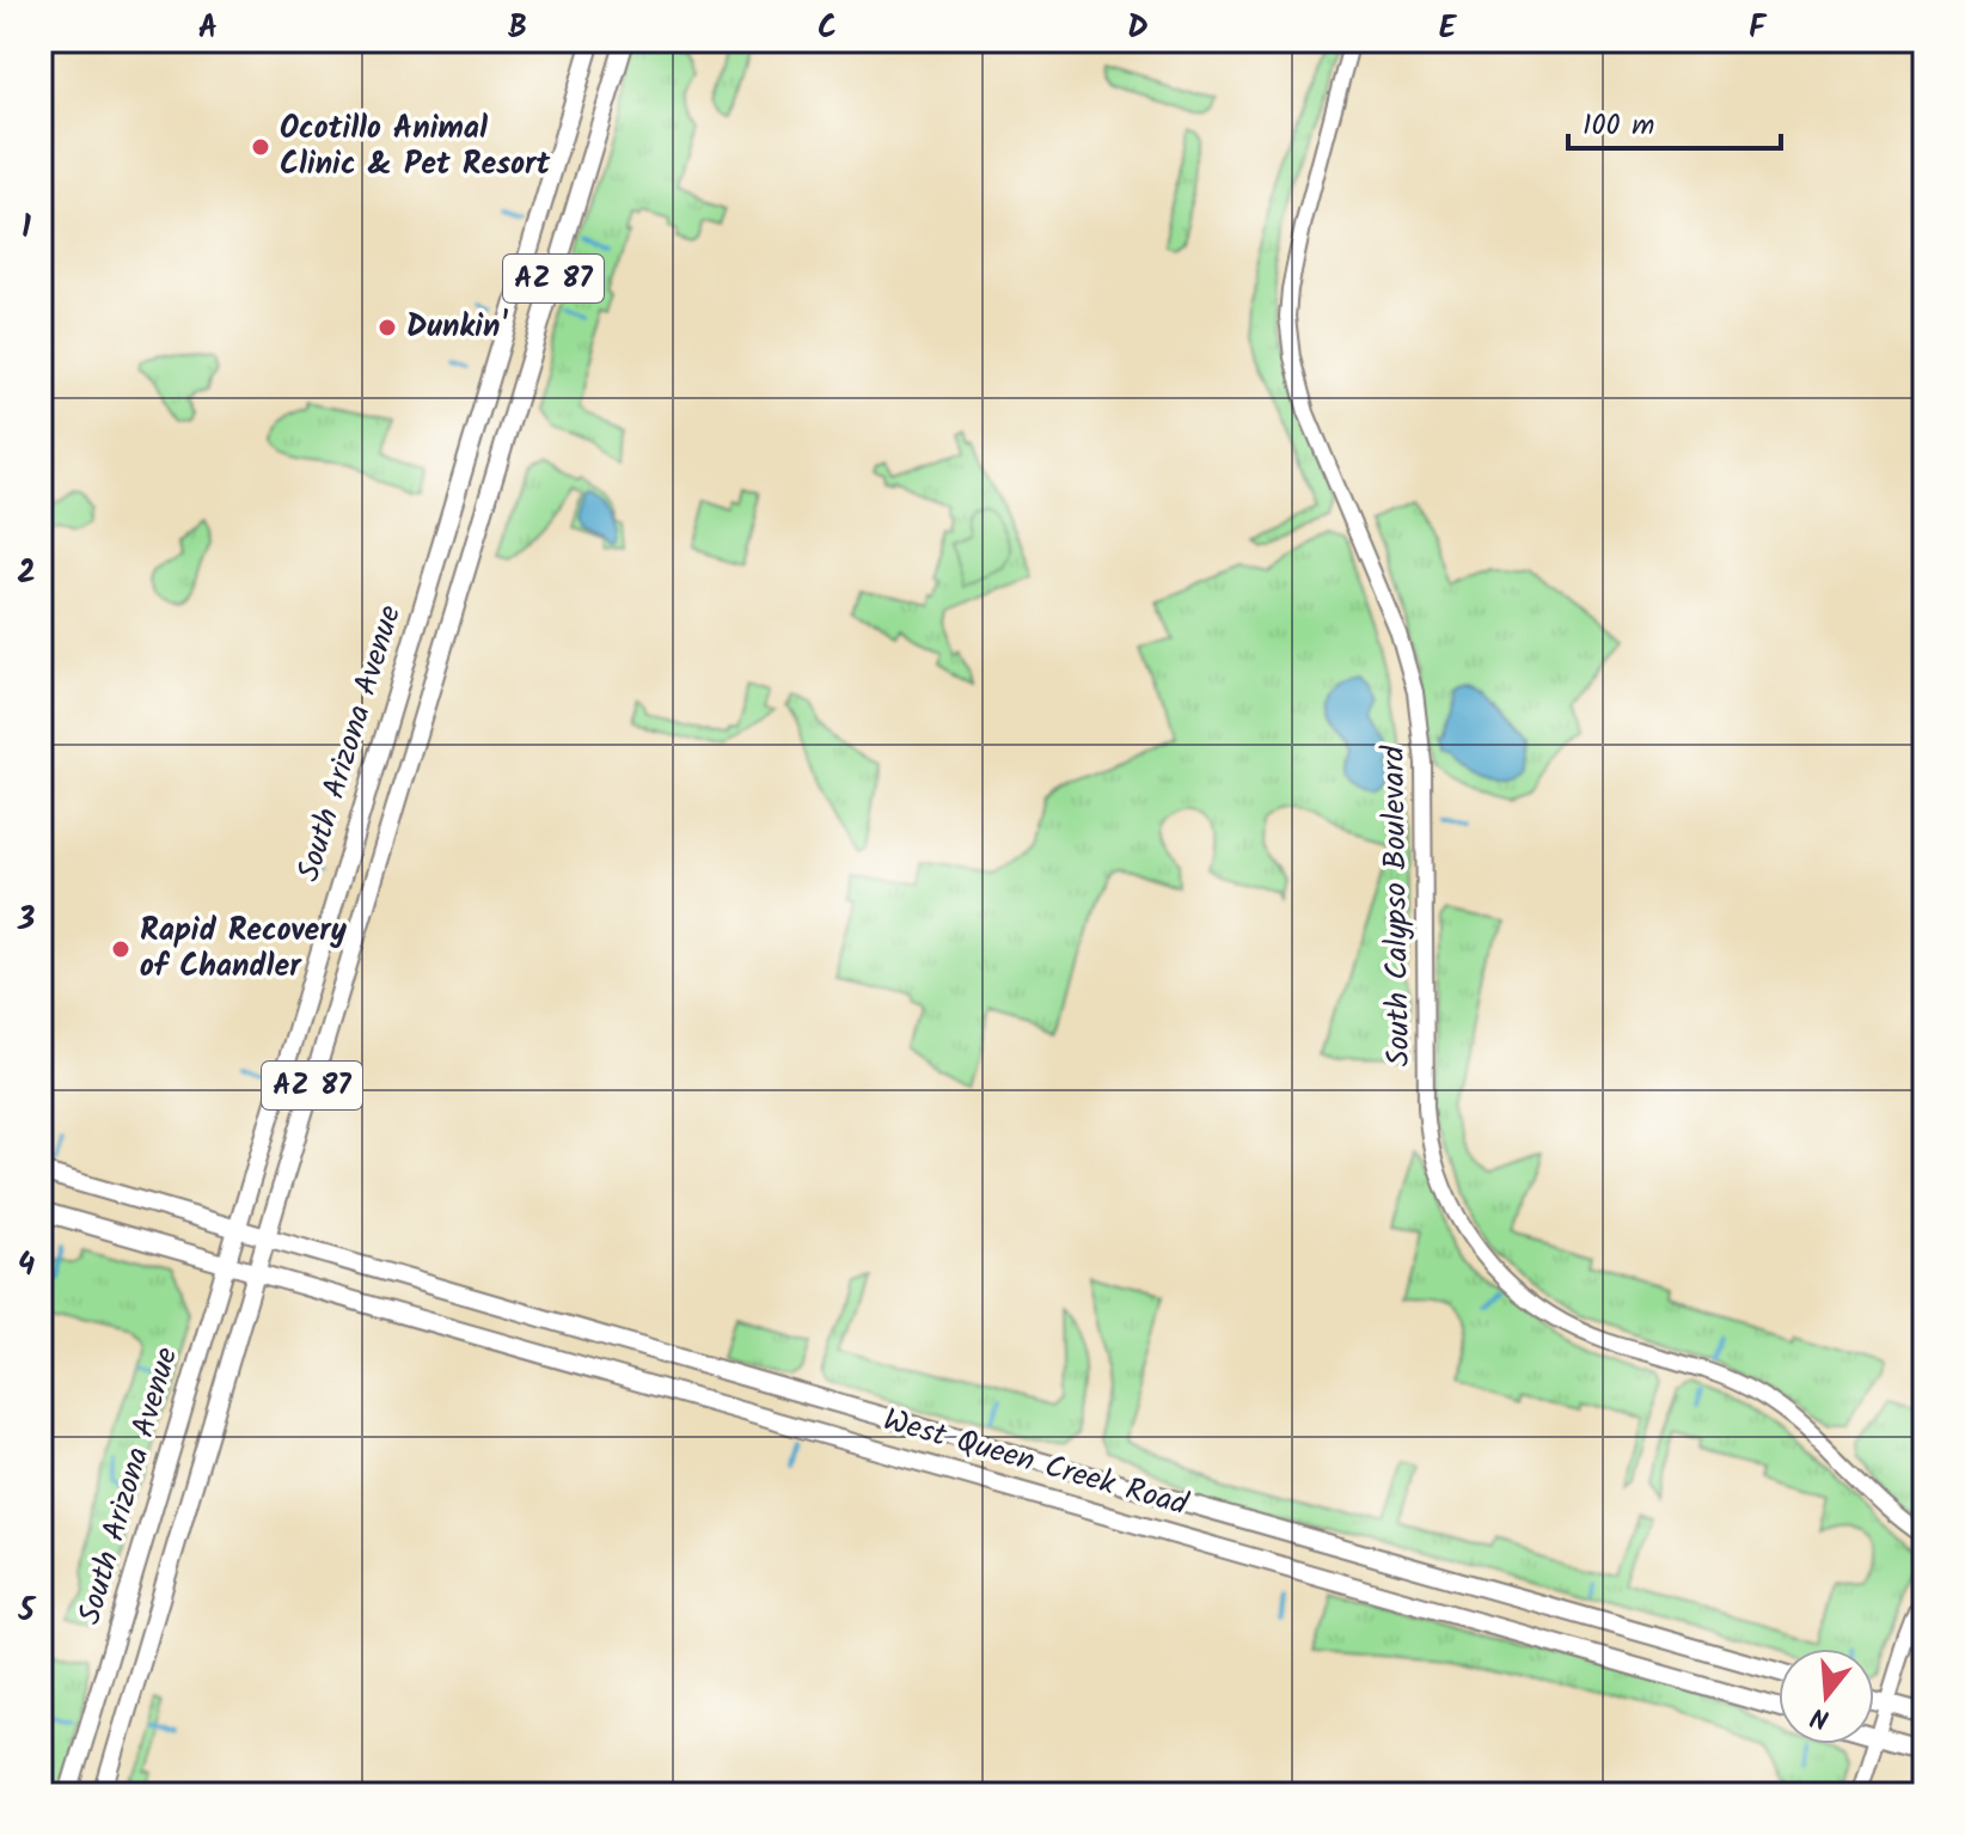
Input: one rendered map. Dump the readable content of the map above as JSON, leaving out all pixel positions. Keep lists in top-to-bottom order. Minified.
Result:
{"streets":{"main road":["AZ 87","South Arizona Avenue","West Queen Creek Road"],"street":["South Calypso Boulevard"]},"crossings":[["South Arizona Avenue","West Queen Creek Road"]],"places":["Ocotillo Animal Clinic & Pet Resort","Dunkin'","Rapid Recovery of Chandler"],"scale_bar":"100 m","north":"bottom","grid":{"columns":["A","B","C","D","E","F"],"rows":["1","2","3","4","5"]}}
